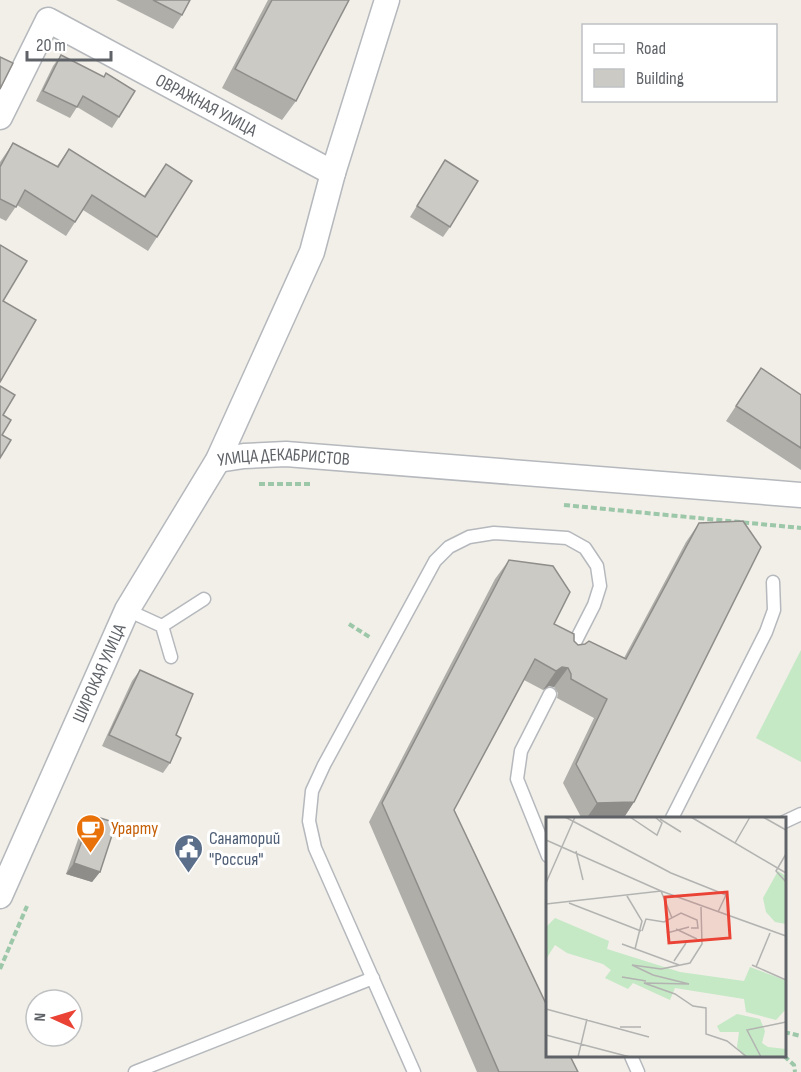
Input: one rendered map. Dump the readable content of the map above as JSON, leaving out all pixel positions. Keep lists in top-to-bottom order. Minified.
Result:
{"streets":{"street":["ОВРАЖНАЯ УЛИЦА","УЛИЦА ДЕКАБРИСТОВ","ШИРОКАЯ УЛИЦА"]},"crossings":[["ОВРАЖНАЯ УЛИЦА","УЛИЦА ДЕКАБРИСТОВ"],["УЛИЦА ДЕКАБРИСТОВ","ШИРОКАЯ УЛИЦА"]],"places":{"cafe":["Урарту"],"public building":["Санаторий \"Россия\""]},"legend":["Road","Building"],"scale_bar":"20 m","north":"left"}
